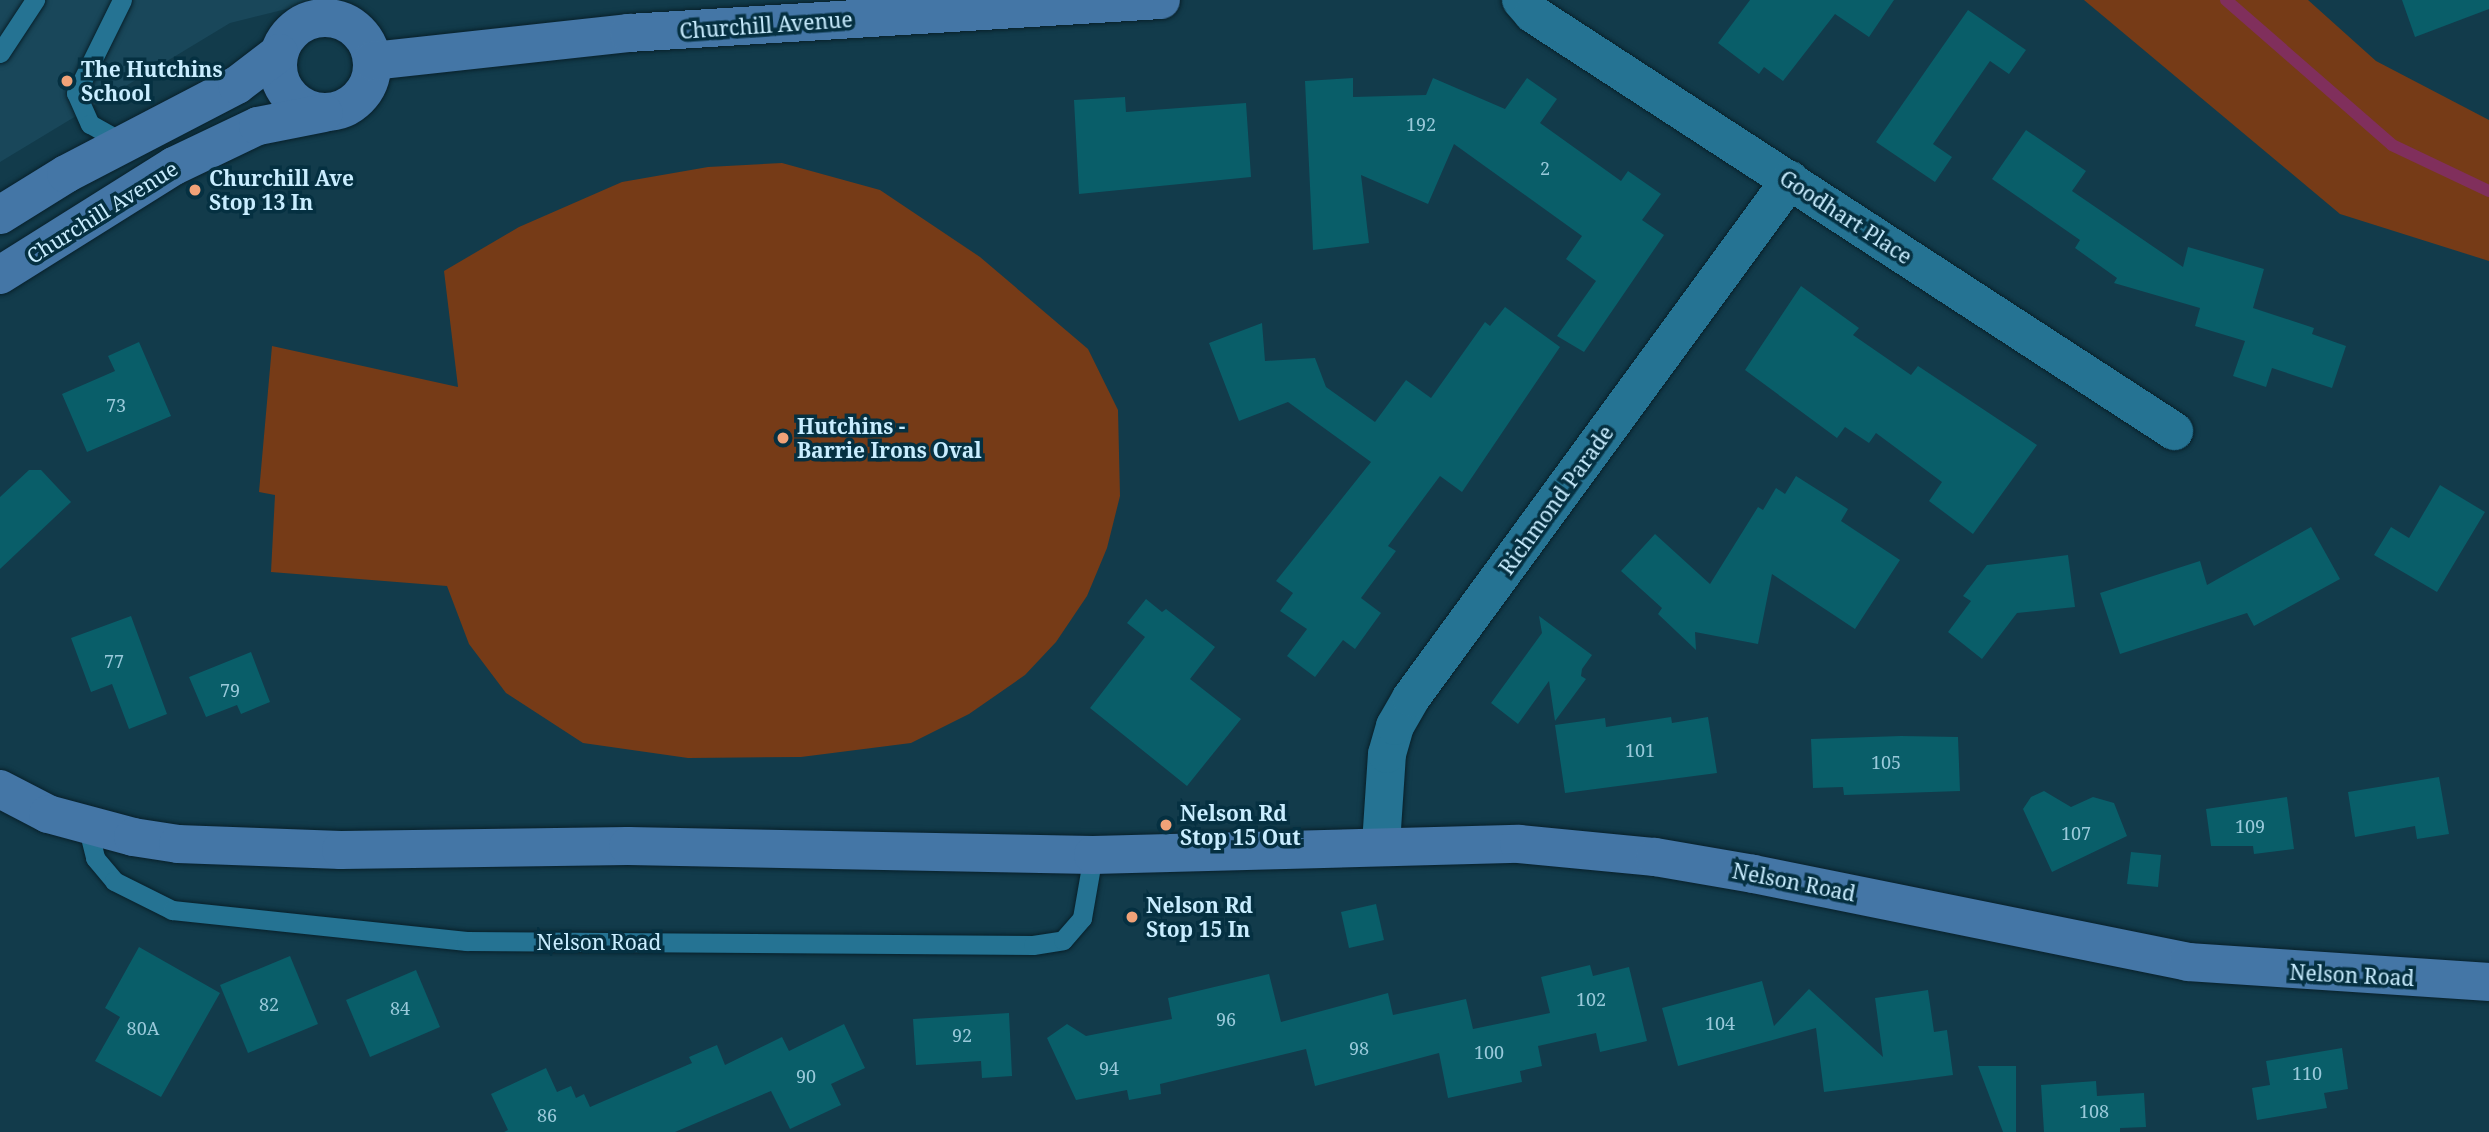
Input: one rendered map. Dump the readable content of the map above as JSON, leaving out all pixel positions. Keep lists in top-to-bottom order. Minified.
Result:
{"streets":{"street":["Churchill Avenue","Goodhart Place","Richmond Parade","Nelson Road"]},"crossings":[["Goodhart Place","Richmond Parade"],["Richmond Parade","Nelson Road"]],"places":["The Hutchins School","Churchill Ave Stop 13 In","Hutchins - Barrie Irons Oval","Nelson Rd Stop 15 Out","Nelson Rd Stop 15 In"],"house_numbers":["192","2","73","77","79","101","105","109","107","102","82","84","96","104","80A","92","98","100","94","110","90","108","86"]}
